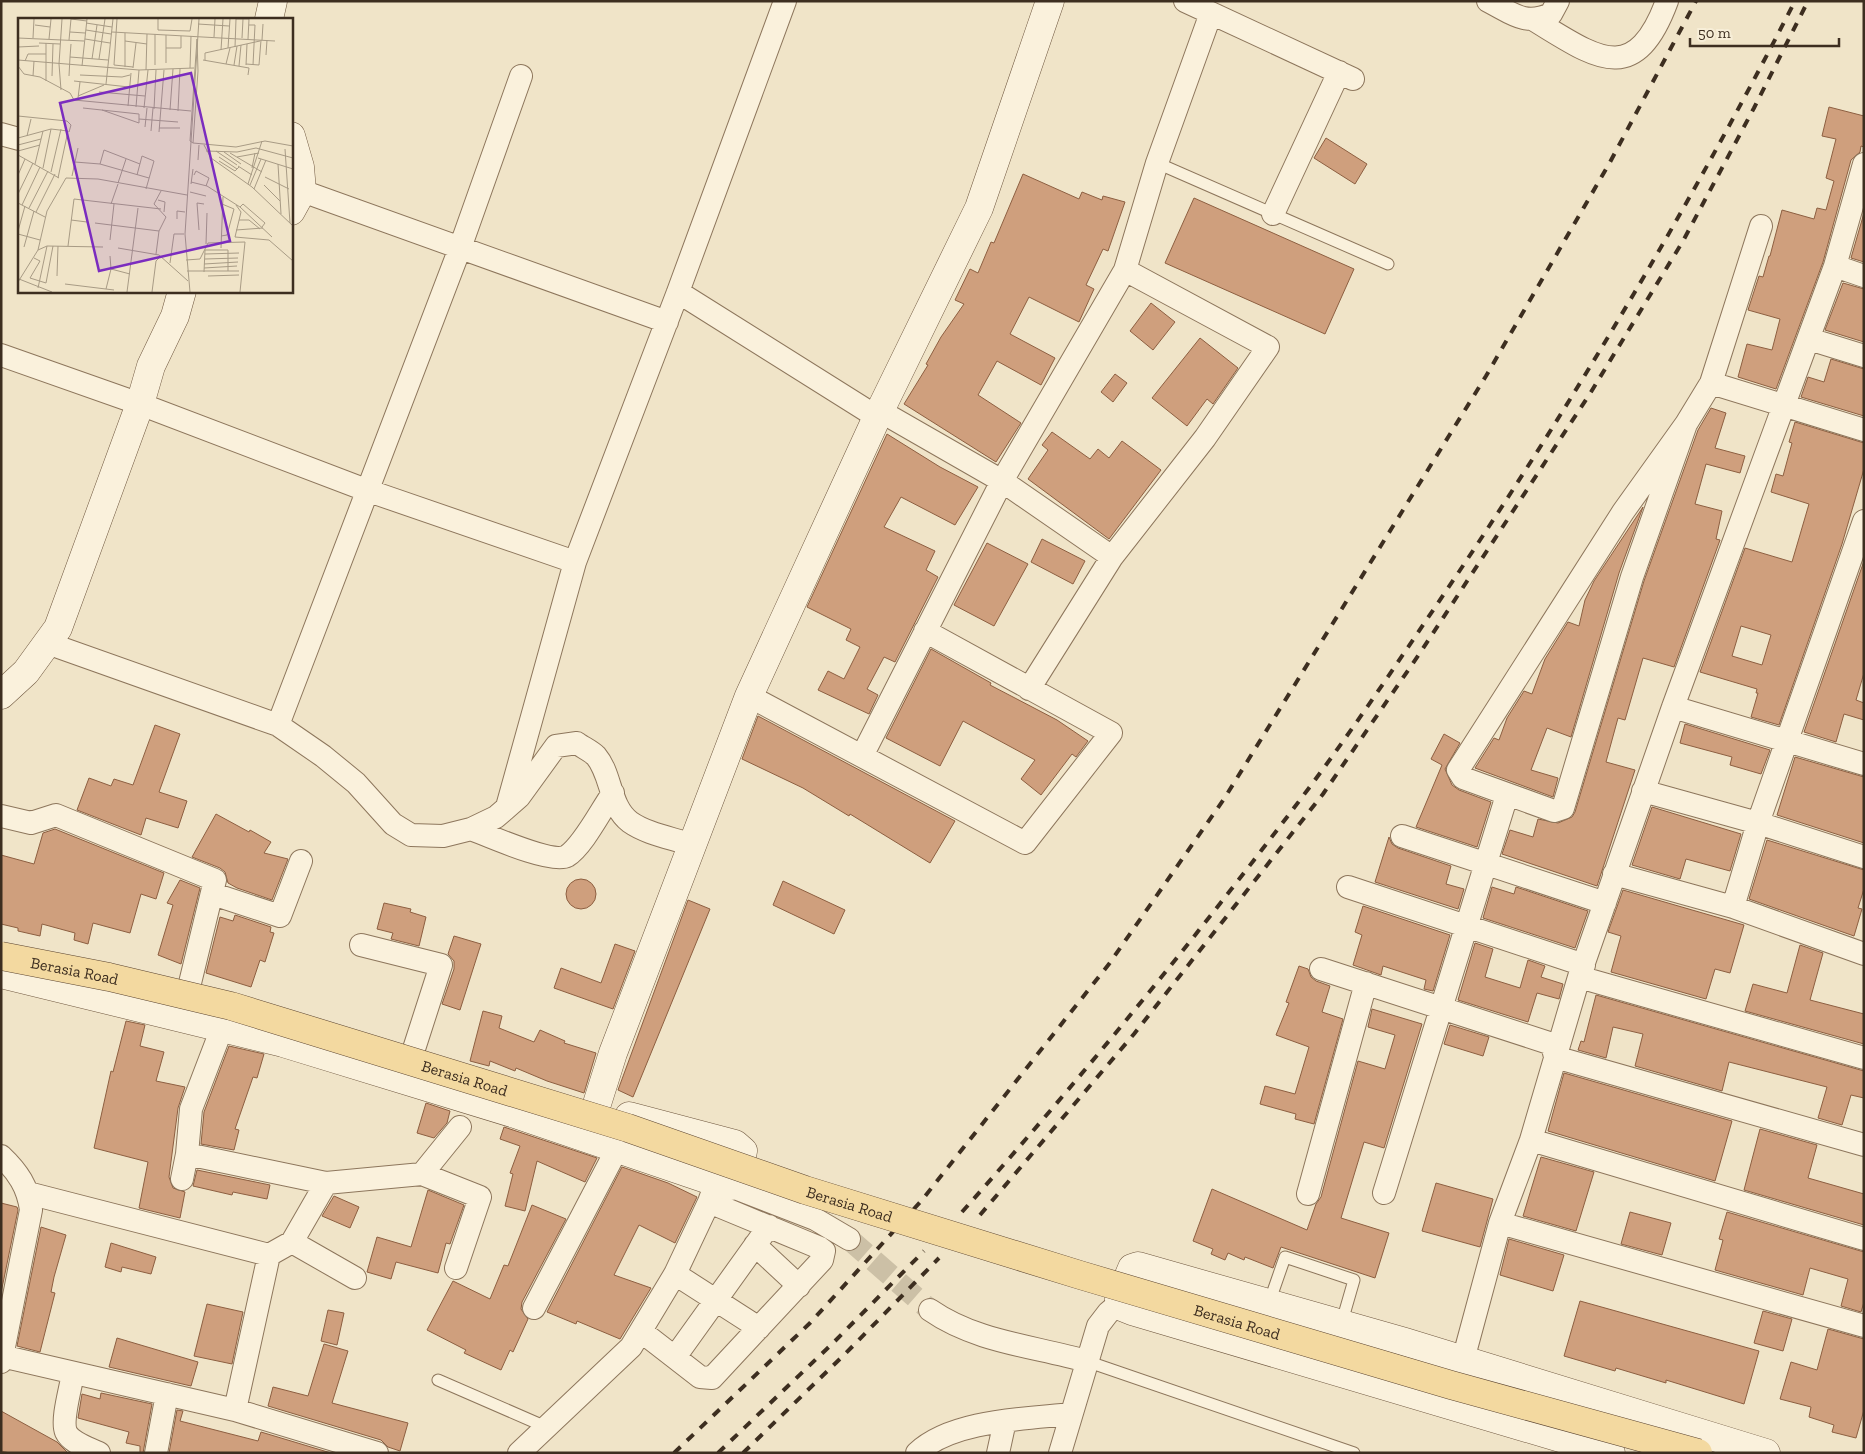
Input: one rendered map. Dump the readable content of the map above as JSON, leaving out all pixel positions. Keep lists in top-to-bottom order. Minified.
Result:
{"streets":{"main road":["Berasia Road"]},"scale_bar":"50 m"}
